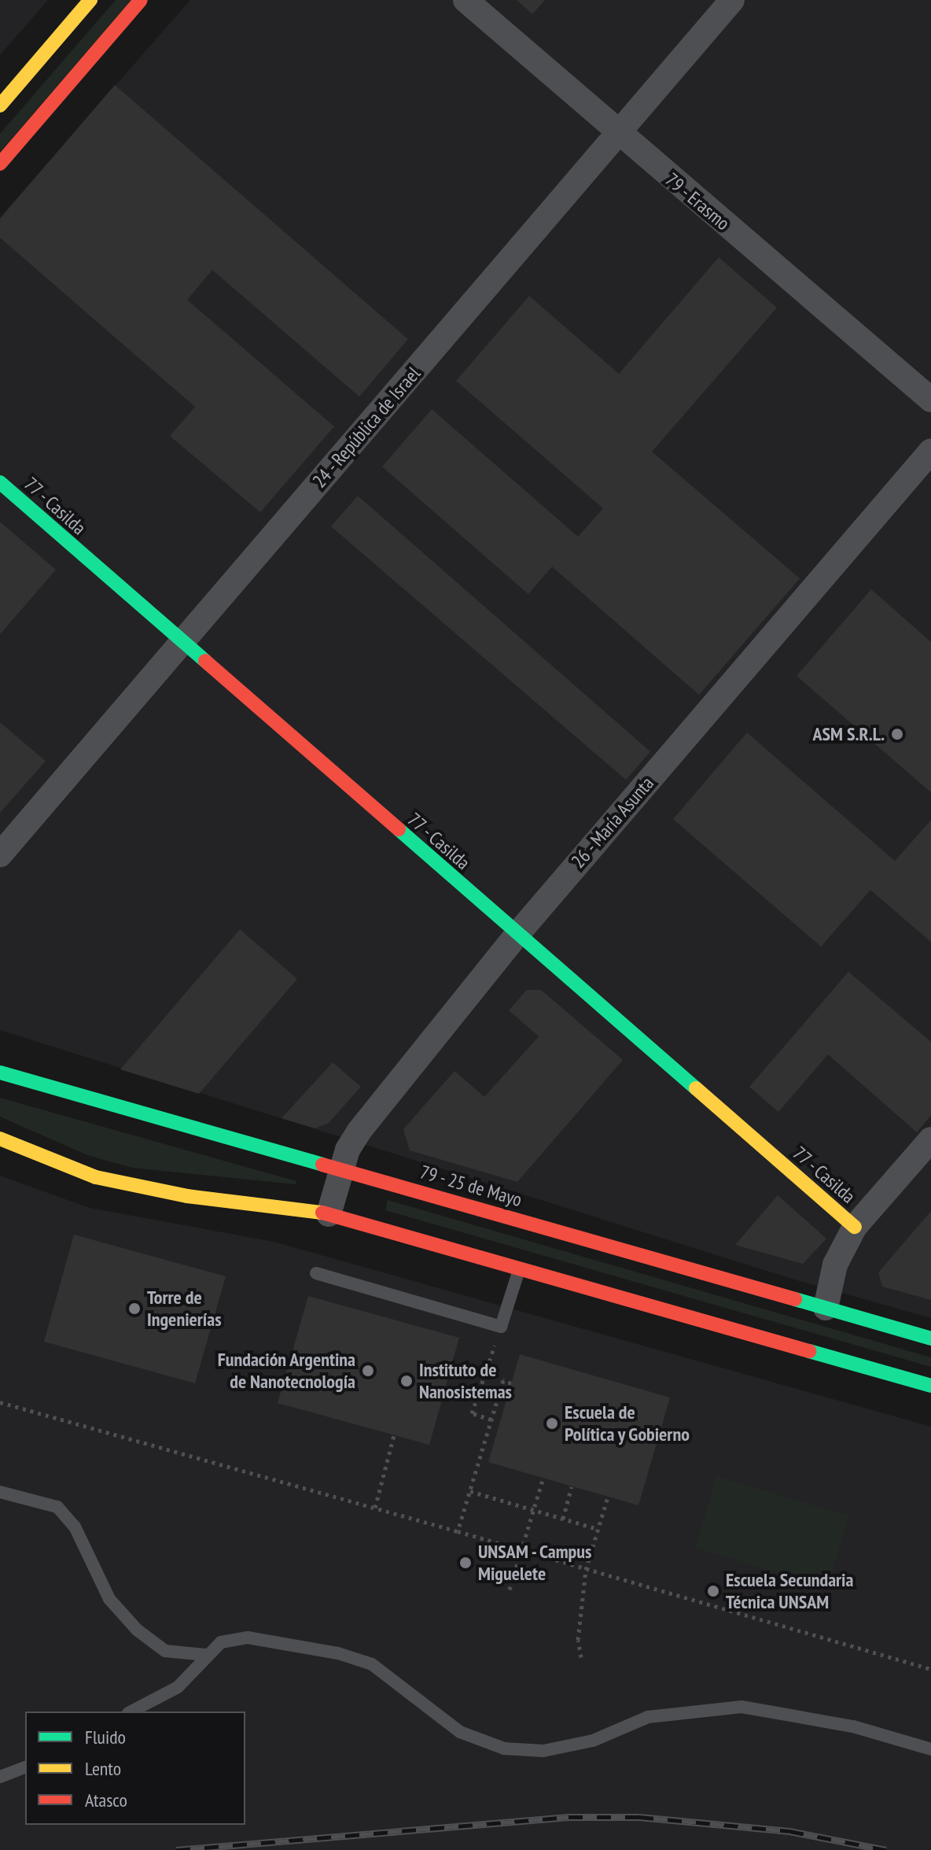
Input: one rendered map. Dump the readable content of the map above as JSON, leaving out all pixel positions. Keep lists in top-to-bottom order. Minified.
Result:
{"streets":{"main road":["77 - Casilda","79 - 25 de Mayo"],"street":["79 - Erasmo","24 - República de Israel","26 - María Asunta"]},"crossings":[["79 - Erasmo","24 - República de Israel"],["24 - República de Israel","77 - Casilda"],["77 - Casilda","26 - María Asunta"],["26 - María Asunta","79 - 25 de Mayo"]],"places":["ASM S.R.L.","Torre de Ingenierías","Fundación Argentina de Nanotecnología","Instituto de Nanosistemas","Escuela de Política y Gobierno","UNSAM - Campus Miguelete","Escuela Secundaria Técnica UNSAM"],"legend":["Fluido","Lento","Atasco"]}
